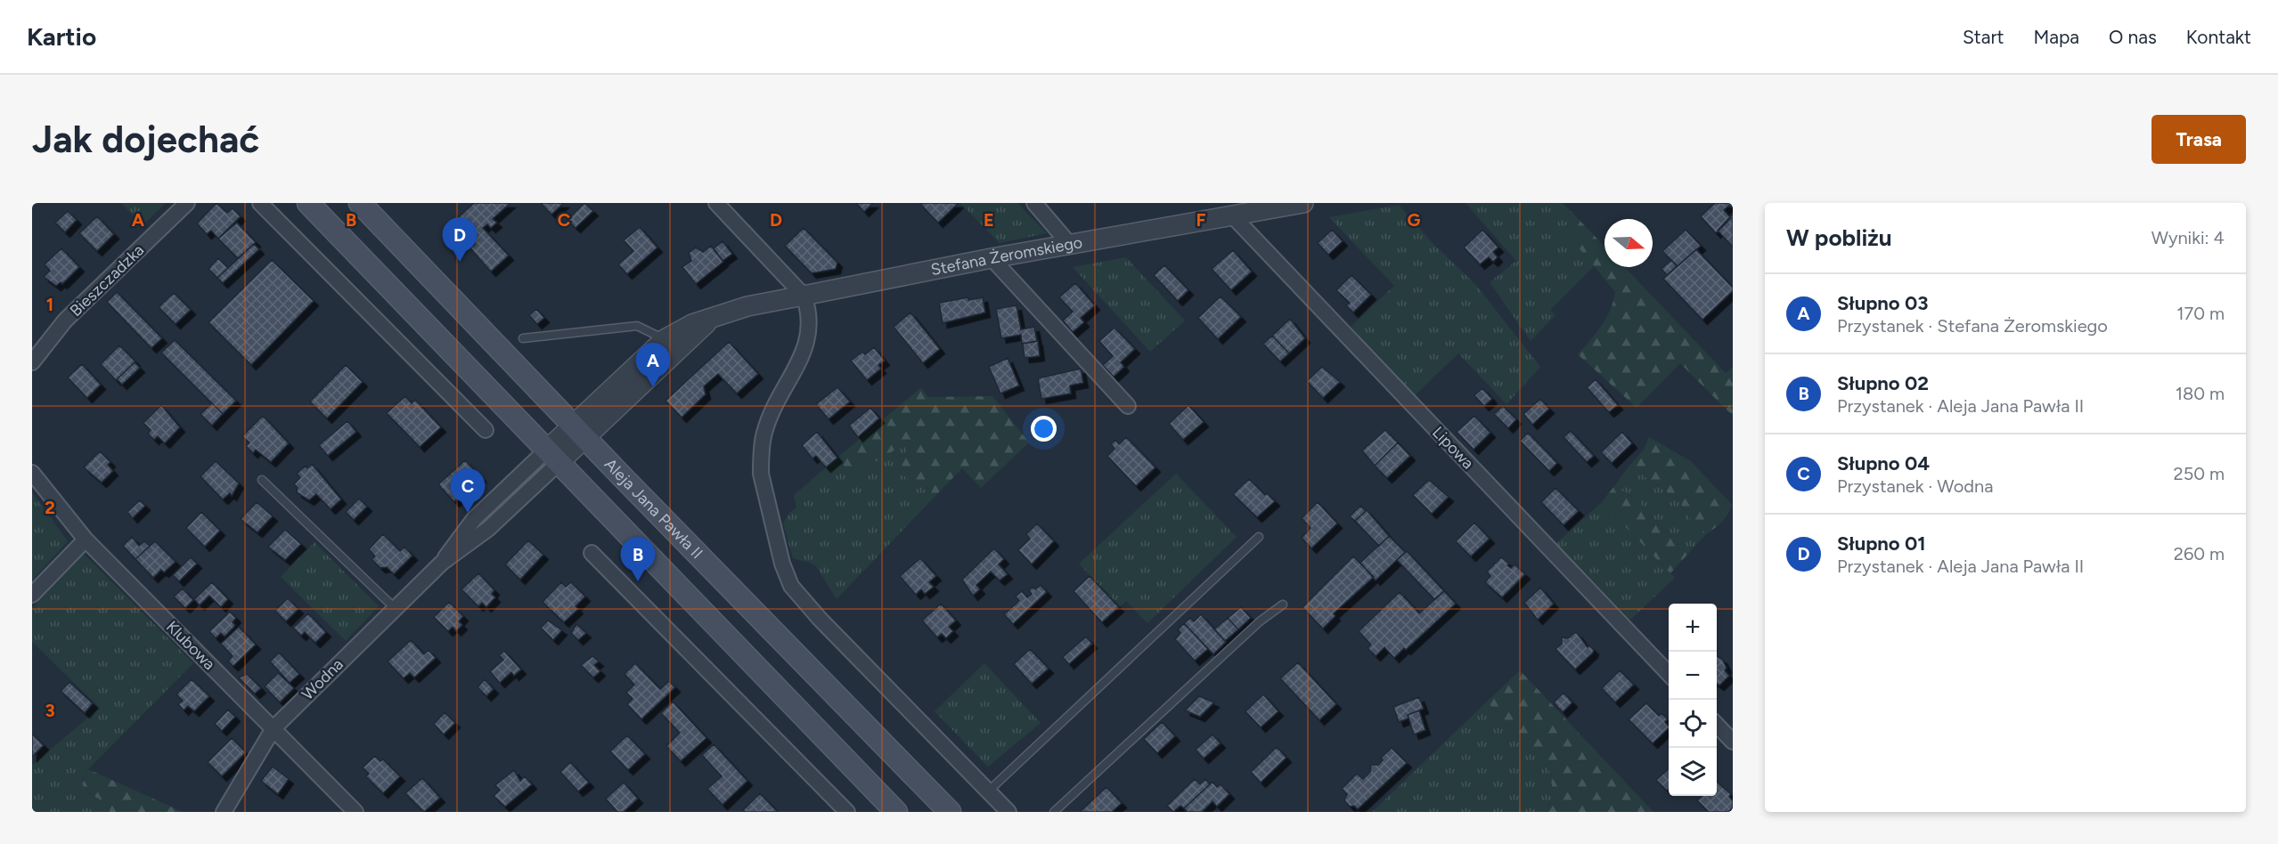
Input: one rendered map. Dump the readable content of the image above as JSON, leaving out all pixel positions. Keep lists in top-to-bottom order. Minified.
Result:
{"streets":{"main road":["Aleja Jana Pawła II"],"street":["Stefana Żeromskiego","Bieszczadzka","Lipowa","Klubowa","Wodna"]},"crossings":[["Stefana Żeromskiego","Lipowa"],["Stefana Żeromskiego","Aleja Jana Pawła II"],["Klubowa","Wodna"]],"north":"right","page":{"header":"Kartio","nav":["Start","Mapa","O nas","Kontakt"],"buttons":"Trasa","title":"Jak dojechać","heading":["W pobliżu","Wyniki: 4"],"pins":["D","A","C","B"],"list":[{"mark":"A","name":"Słupno 03","note":"Przystanek · Stefana Żeromskiego","value":"170 m"},{"mark":"B","name":"Słupno 02","note":"Przystanek · Aleja Jana Pawła II","value":"180 m"},{"mark":"C","name":"Słupno 04","note":"Przystanek · Wodna","value":"250 m"},{"mark":"D","name":"Słupno 01","note":"Przystanek · Aleja Jana Pawła II","value":"260 m"}],"map_buttons":["+","−"]},"grid":{"columns":["A","B","C","D","E","F","G"],"rows":["1","2","3"]}}
